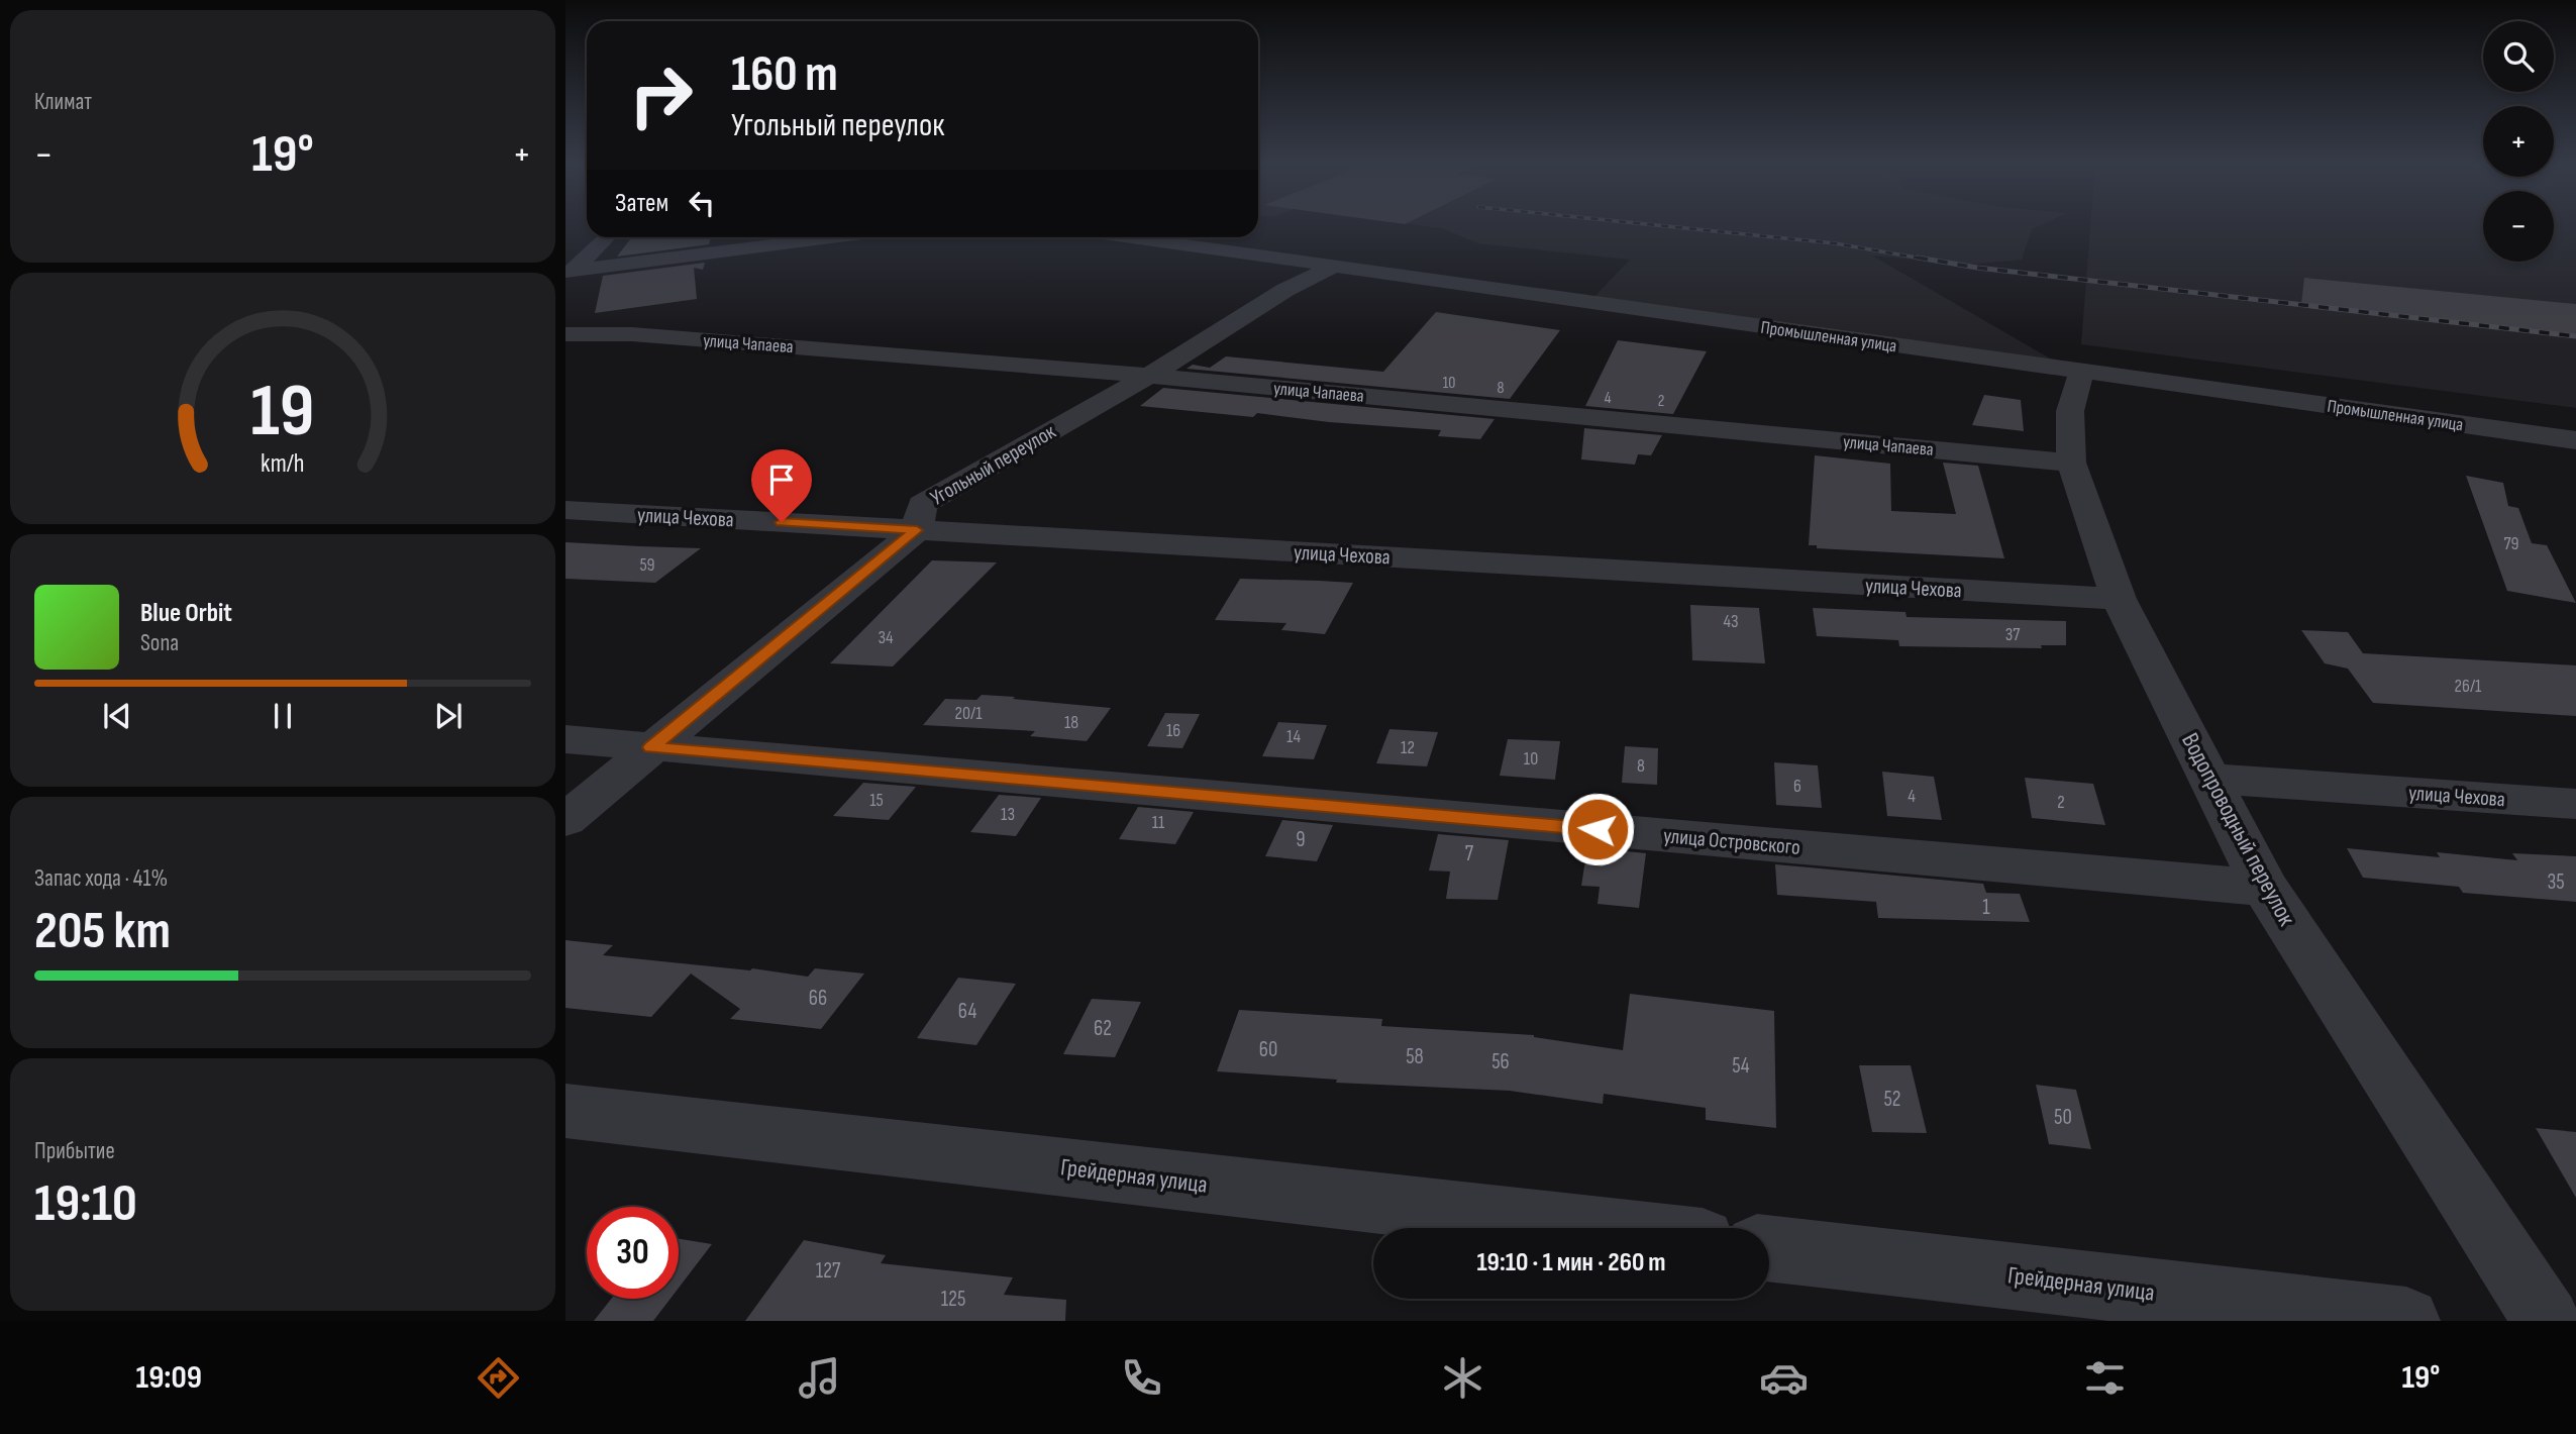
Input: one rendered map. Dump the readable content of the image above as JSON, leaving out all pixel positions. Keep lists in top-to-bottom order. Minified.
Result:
{"streets":{"street":["Промышленная улица","улица Чапаева","Угольный переулок","улица Чехова","Водопроводный переулок","улица Островского","Грейдерная улица"]},"crossings":[["Промышленная улица","Угольный переулок"],["Промышленная улица","Водопроводный переулок"],["улица Чапаева","Угольный переулок"],["улица Чапаева","Водопроводный переулок"],["Угольный переулок","улица Чехова"],["Угольный переулок","улица Островского"],["улица Чехова","Водопроводный переулок"],["Водопроводный переулок","улица Островского"]],"house_numbers":["10","8","4","2","79","59","43","37","34","26/1","20/1","18","16","14","12","10","8","6","4","15","2","13","11","9","7","35","1","66","64","62","60","58","56","54","52","50","127","125"],"page":{"tile":["Климат",["Запас хода · 41%","205 km"],["Прибытие","19:10"]],"map_buttons":["+","−"],"turn":["160 m","Угольный переулок"],"heat":["−","19°","+"],"then":"Затем","song":["Blue Orbit","Sona"],"limit":"30","trip":"19:10 · 1 мин · 260 m","tabs":["19:09","19°"],"gauge":["19","km/h"]}}
